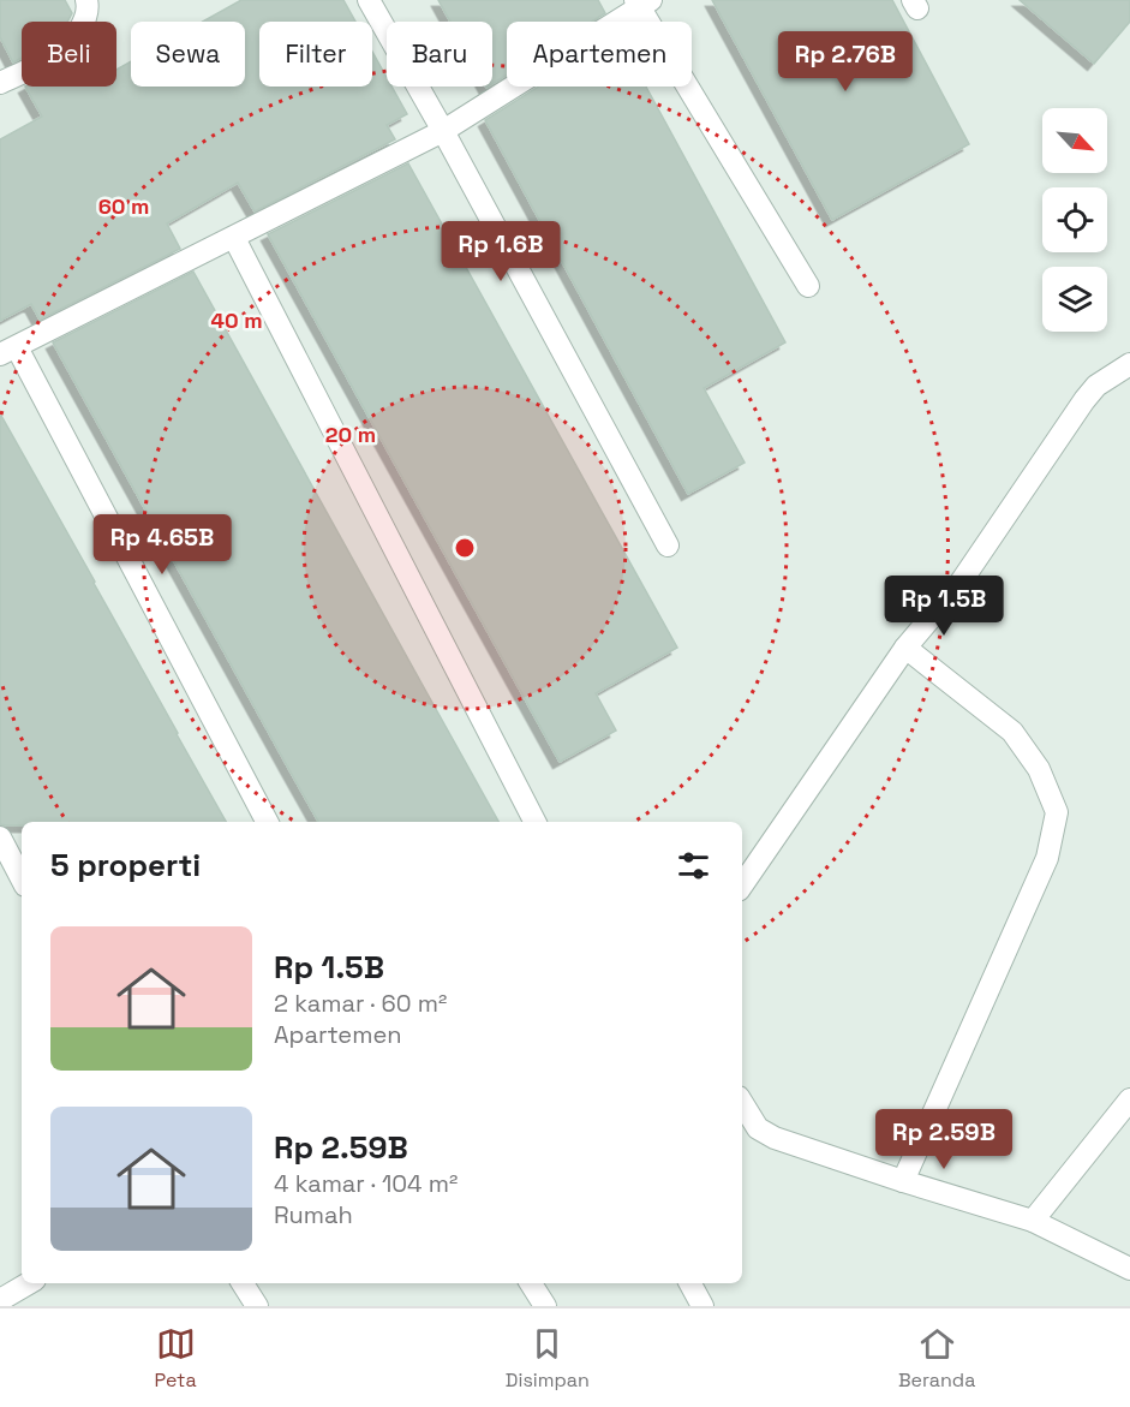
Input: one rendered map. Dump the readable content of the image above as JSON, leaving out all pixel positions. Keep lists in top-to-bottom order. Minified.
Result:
{"north":"bottom right","page":{"chip":["Beli","Sewa","Filter","Baru","Apartemen"],"price":["Rp 2.76B","Rp 1.6B","Rp 4.65B","Rp 1.5B","Rp 2.59B"],"heading":"5 properti","list":[{"name":"Rp 1.5B","note":"2 kamar · 60 m² · Apartemen"},{"name":"Rp 2.59B","note":"4 kamar · 104 m² · Rumah"}],"tabs":["Peta","Disimpan","Beranda"]},"rings":["60 m","40 m","20 m"]}
